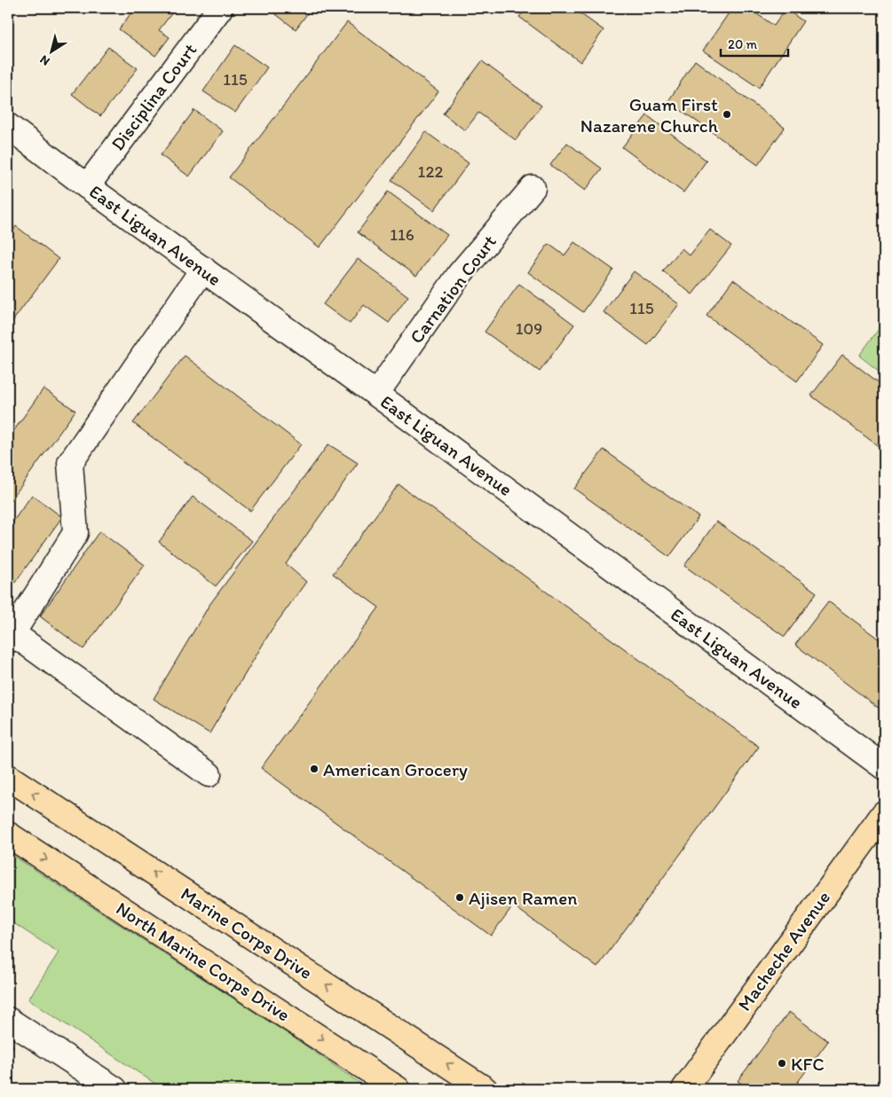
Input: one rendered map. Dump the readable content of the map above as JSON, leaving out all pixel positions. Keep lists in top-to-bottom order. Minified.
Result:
{"streets":{"main road":["Marine Corps Drive","Macheche Avenue","North Marine Corps Drive"],"street":["Disciplina Court","East Liguan Avenue","Carnation Court"]},"crossings":[["Disciplina Court","East Liguan Avenue"],["East Liguan Avenue","Carnation Court"]],"one_way":["Marine Corps Drive","North Marine Corps Drive"],"places":["Guam First Nazarene Church","American Grocery","Ajisen Ramen","KFC"],"house_numbers":["115","122","116","115","109"],"scale_bar":"20 m","north":"bottom left"}
